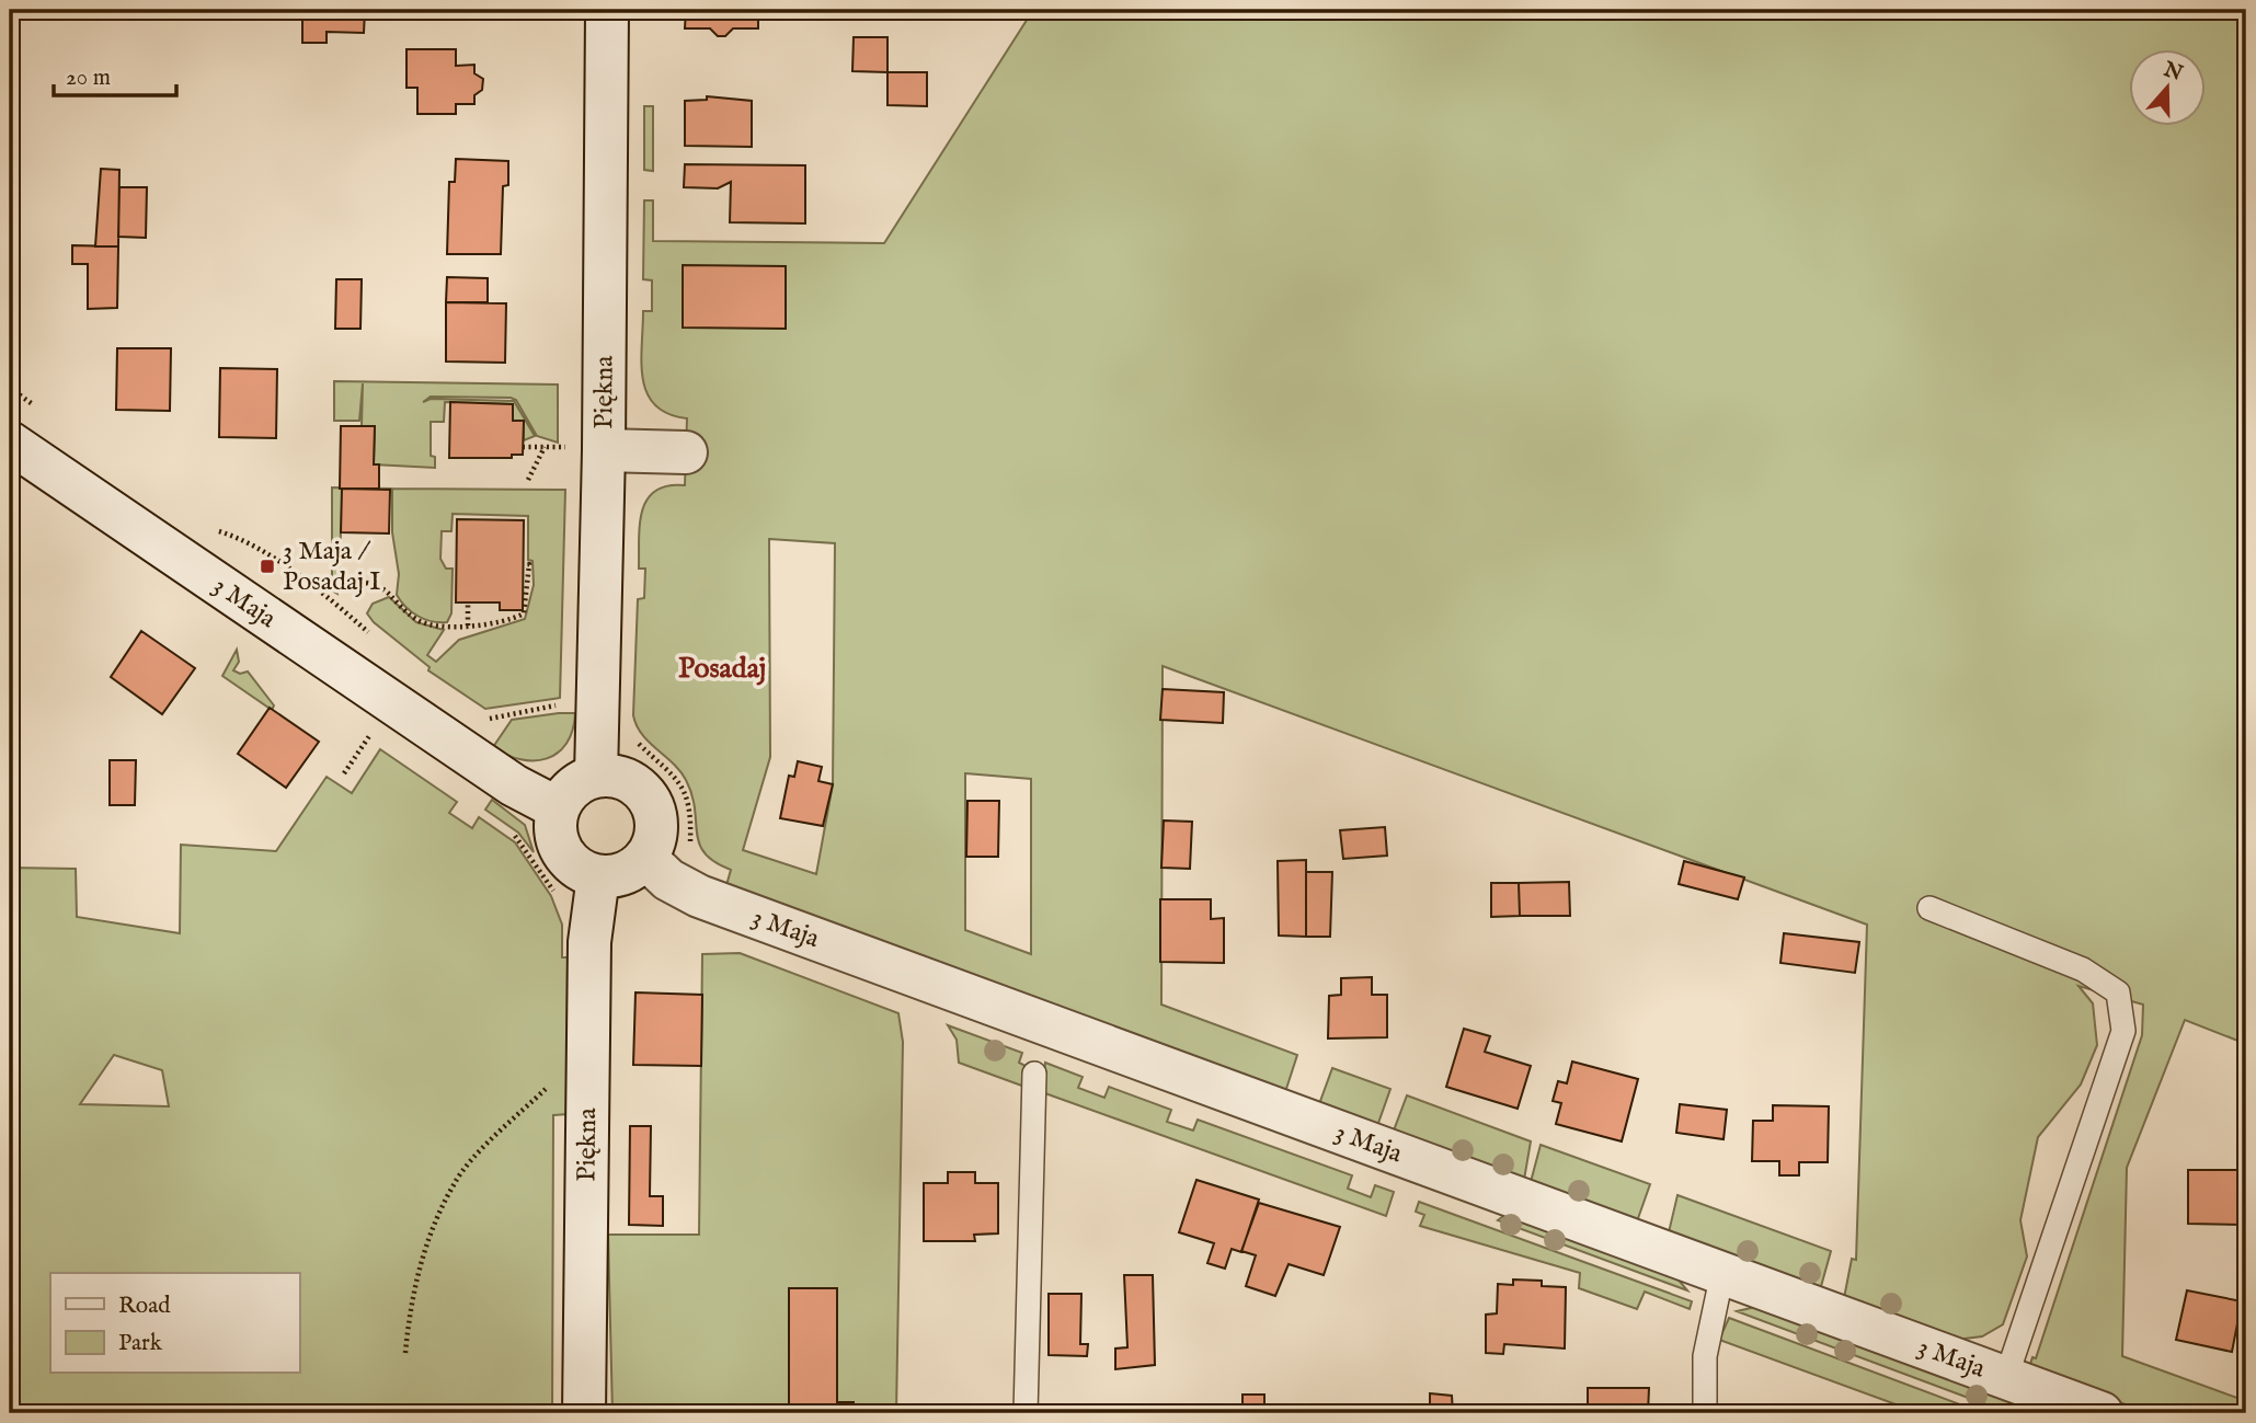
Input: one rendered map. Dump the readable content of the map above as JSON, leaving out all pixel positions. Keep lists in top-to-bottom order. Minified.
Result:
{"streets":{"street":["Piękna","3 Maja"]},"crossings":[["Piękna","3 Maja"]],"districts":["Posadaj"],"places":{"transit":["3 Maja / Posadaj I"]},"legend":["Road","Park"],"scale_bar":"20 m","north":"top"}
